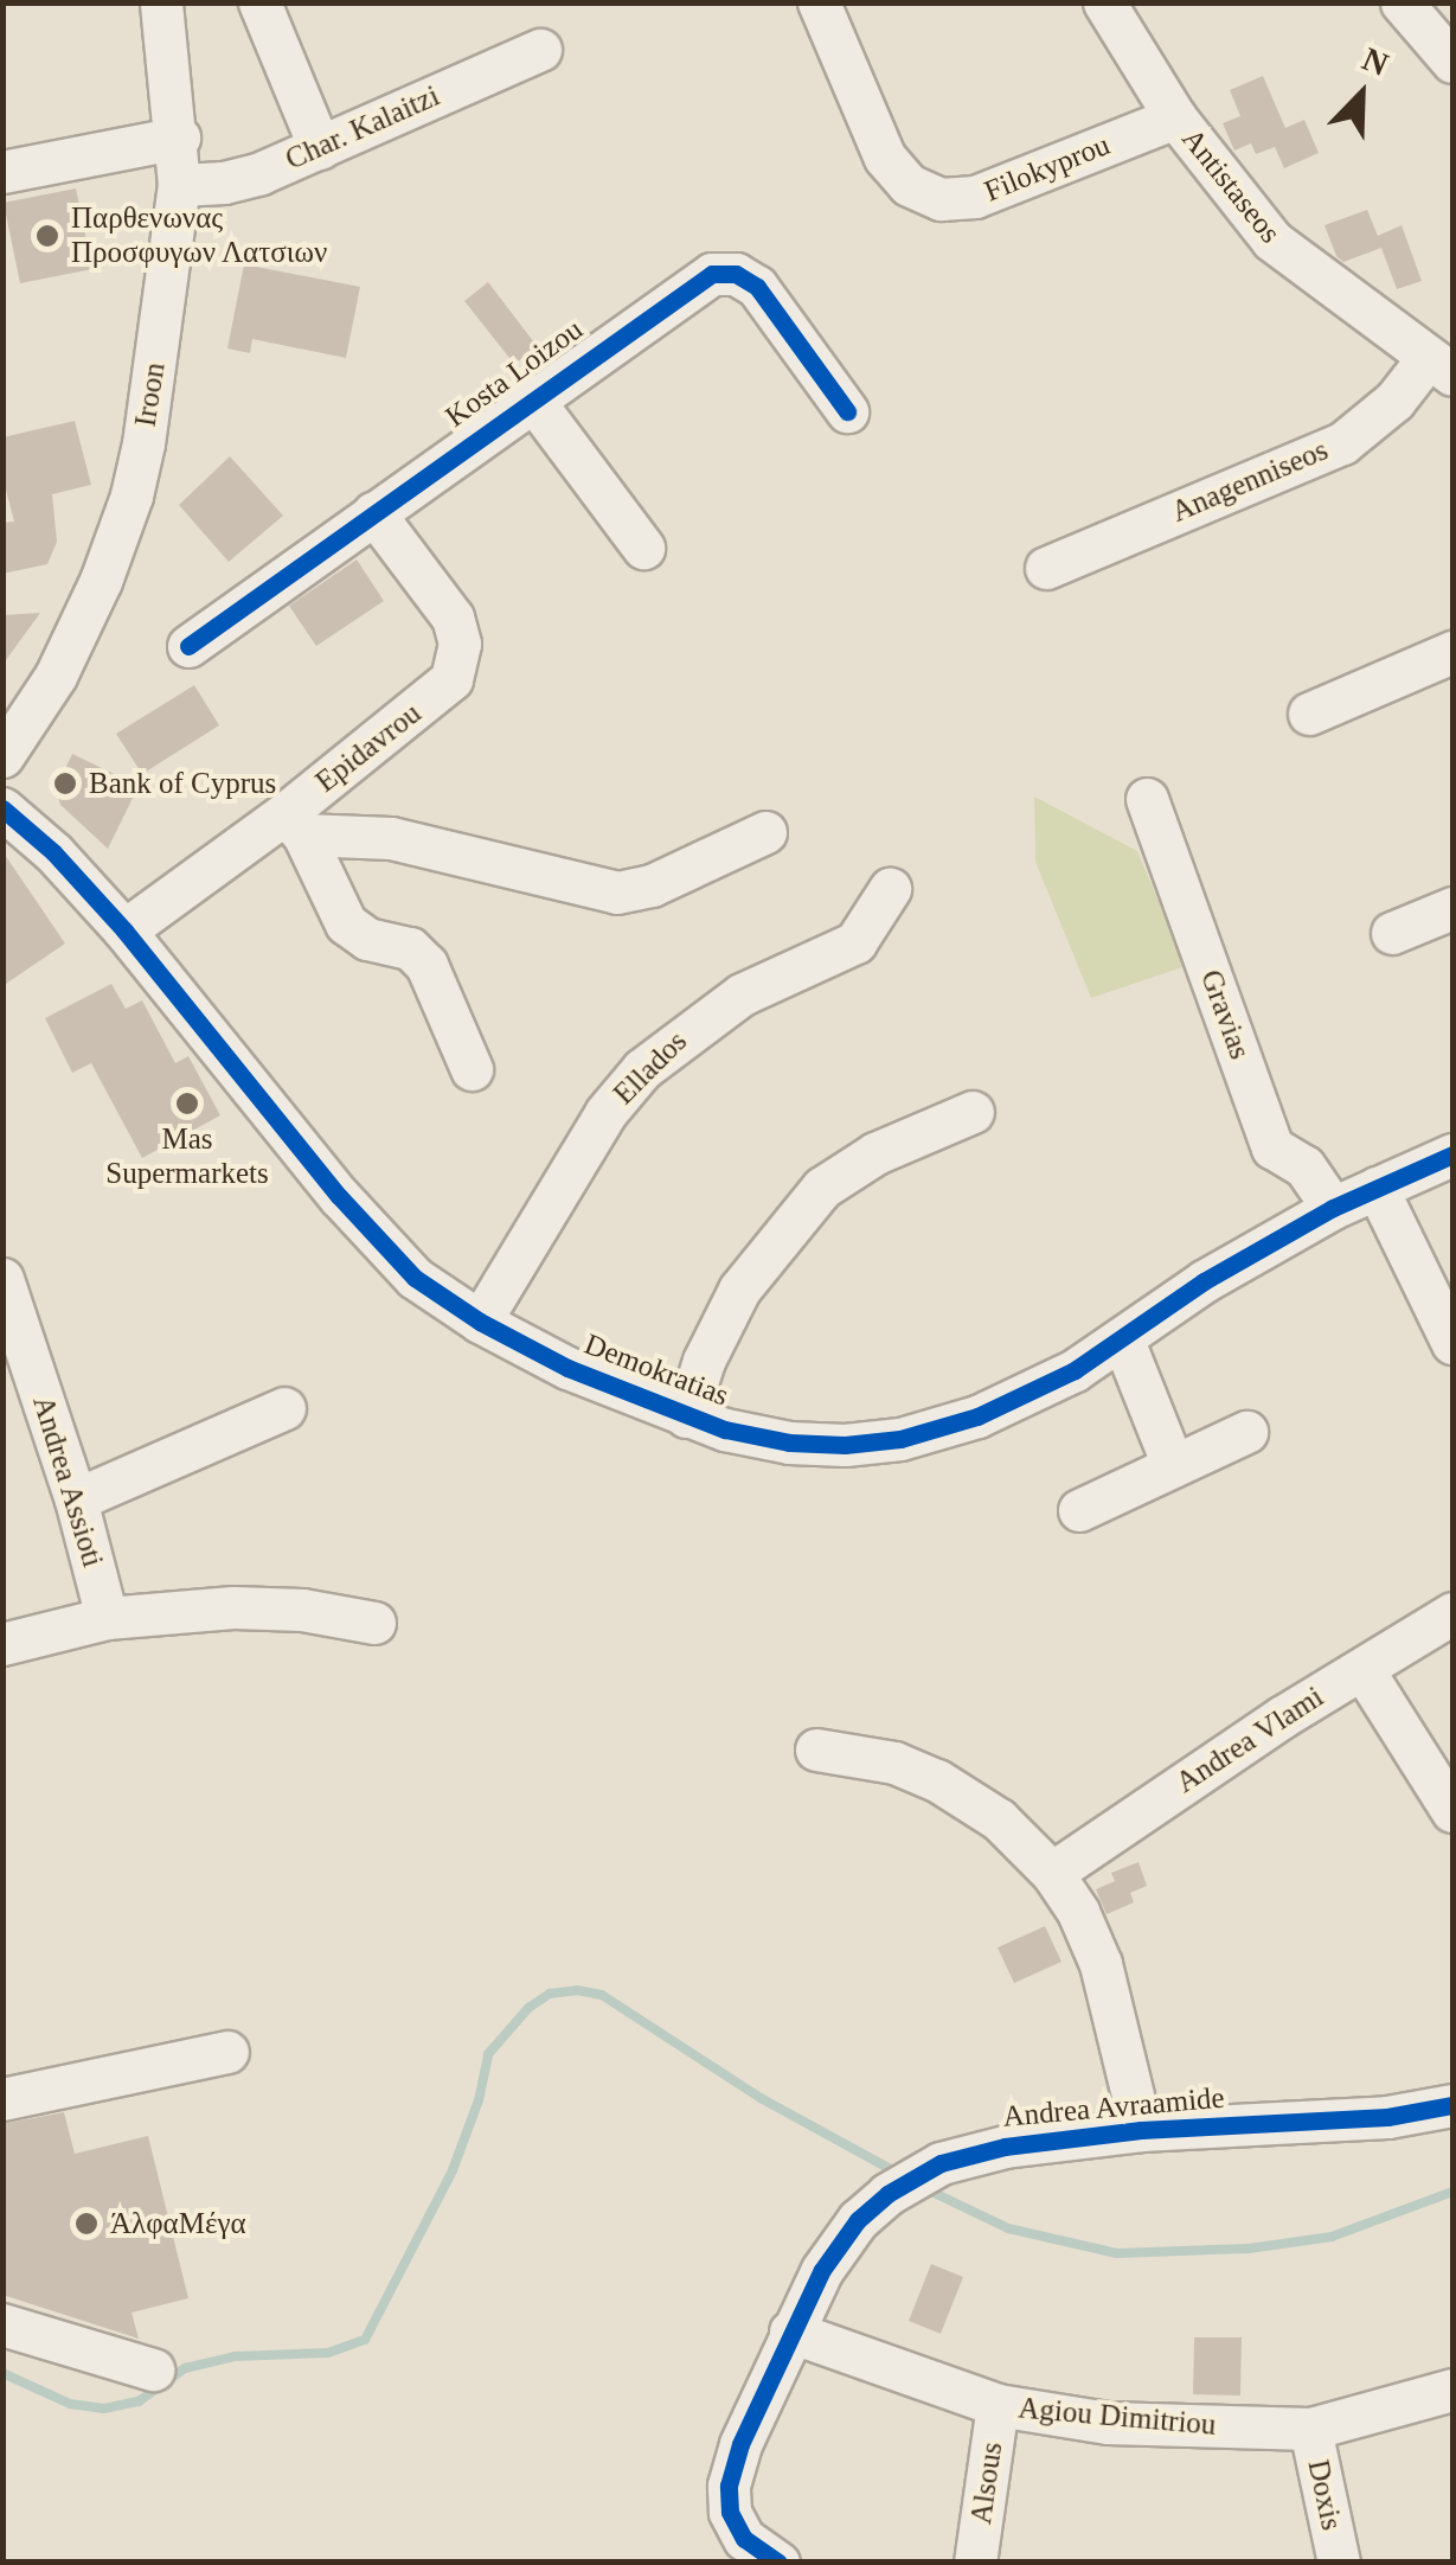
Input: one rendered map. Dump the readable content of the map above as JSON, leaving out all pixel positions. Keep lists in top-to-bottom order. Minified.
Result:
{"streets":{"street":["Char. Kalaitzi","Filokyprou","Antistaseos","Kosta Loizou","Iroon","Anagenniseos","Epidavrou","Gravias","Ellados","Demokratias","Andrea Assioti","Andrea Vlami","Andrea Avraamide","Agiou Dimitriou","Alsous","Doxis"]},"crossings":[["Char. Kalaitzi","Iroon"],["Filokyprou","Antistaseos"],["Antistaseos","Anagenniseos"],["Kosta Loizou","Epidavrou"],["Epidavrou","Demokratias"],["Gravias","Demokratias"],["Ellados","Demokratias"],["Andrea Avraamide","Agiou Dimitriou"],["Agiou Dimitriou","Alsous"],["Agiou Dimitriou","Doxis"]],"places":["Παρθενωνας Προσφυγων Λατσιων","Bank of Cyprus","Mas Supermarkets","ΆλφαΜέγα"],"north":"top right"}
